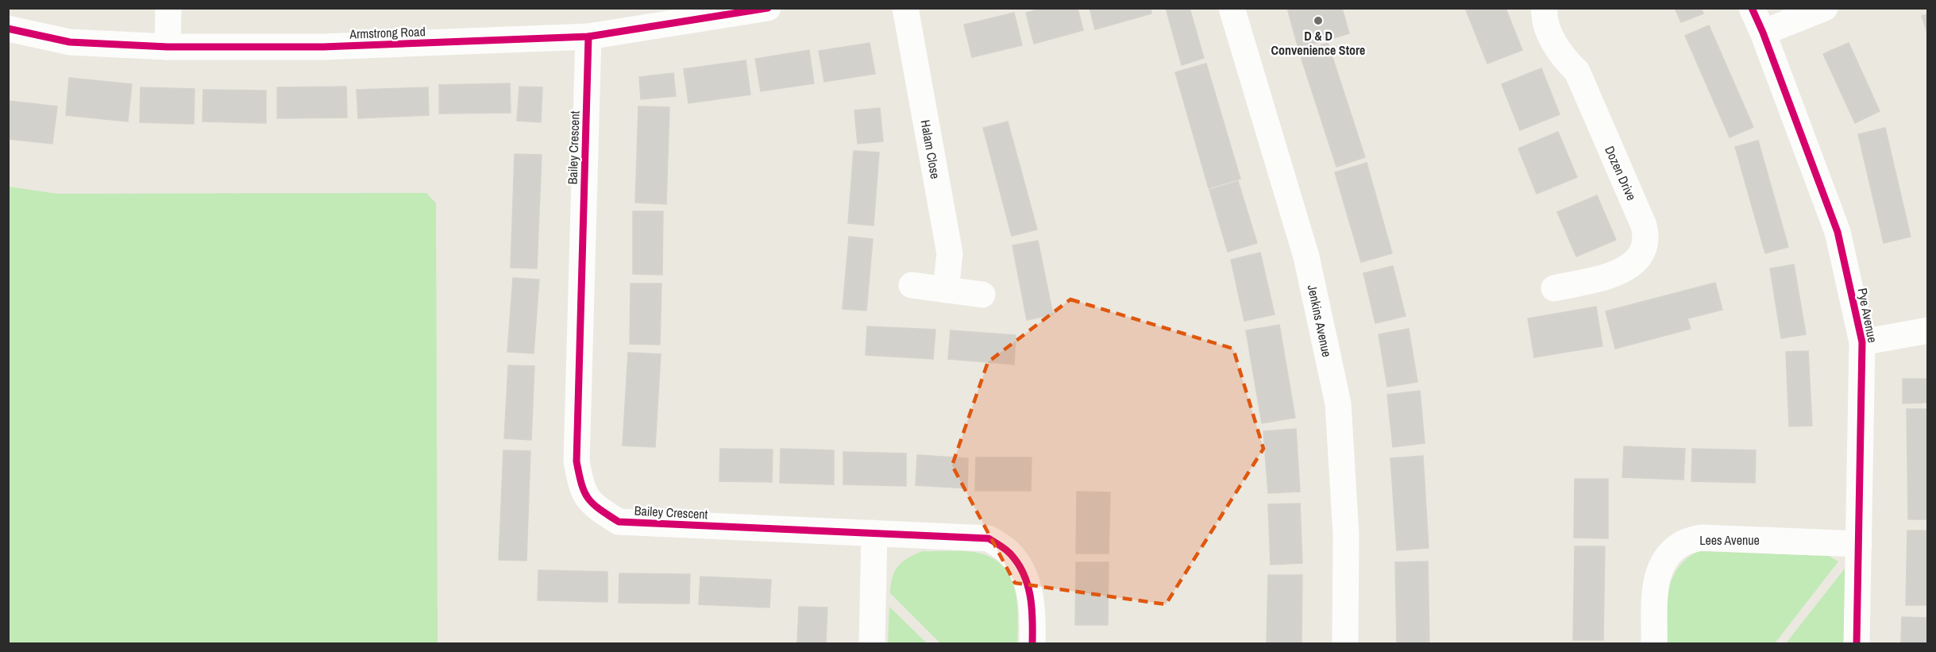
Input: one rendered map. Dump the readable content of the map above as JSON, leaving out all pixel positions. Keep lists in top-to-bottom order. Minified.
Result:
{"streets":{"street":["Armstrong Road","Bailey Crescent","Halam Close","Dozen Drive","Pye Avenue","Jenkins Avenue","Lees Avenue"]},"crossings":[["Armstrong Road","Bailey Crescent"],["Pye Avenue","Lees Avenue"]],"places":["D & D Convenience Store"]}
